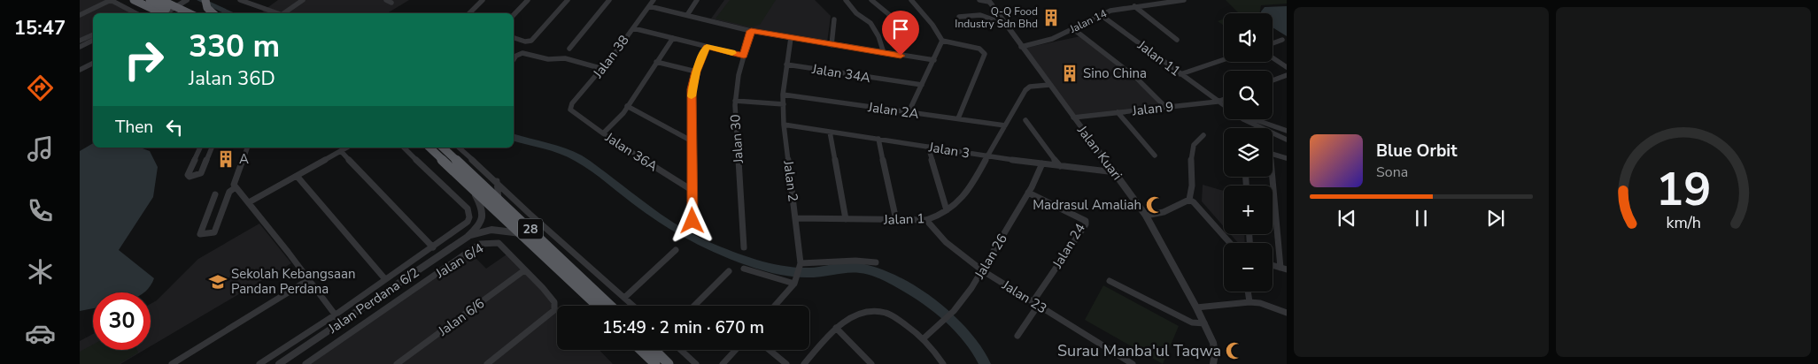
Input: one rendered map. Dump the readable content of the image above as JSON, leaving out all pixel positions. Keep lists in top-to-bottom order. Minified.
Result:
{"streets":{"highway":["28"],"street":["Jalan 14","Jalan 38","Jalan 11","Jalan 34A","Jalan 9","Jalan 2A","Jalan 30","Jalan 3","Jalan 36A","Jalan Kuari","Jalan 2","Jalan 1","Jalan 24","Jalan 26","Jalan 6/4","Jalan 23","Jalan Perdana 6/2","Jalan 6/6"]},"crossings":[["Jalan 14","Jalan 11"],["Jalan 14","Jalan Kuari"],["Jalan 38","Jalan 36A"],["Jalan 11","Jalan 9"],["Jalan 34A","Jalan 2"],["Jalan 9","Jalan Kuari"],["Jalan 2A","Jalan 2"],["Jalan 2A","Jalan 1"],["Jalan 3","Jalan Kuari"],["Jalan 3","Jalan 2"],["Jalan 3","Jalan 1"],["Jalan 3","Jalan 26"],["Jalan Kuari","Jalan 1"],["Jalan 2","Jalan 1"],["Jalan 1","Jalan 23"],["28","Jalan Perdana 6/2"],["Jalan 24","Jalan 26"],["Jalan 24","Jalan 23"],["Jalan 26","Jalan 23"],["Jalan 6/4","Jalan 6/6"]],"places":{"building":["Q-Q Food Industry Sdn Bhd","Sino China","A"],"mosque":["Madrasul Amaliah","Surau Manba'ul Taqwa"],"school or university":["Sekolah Kebangsaan Pandan Perdana"]},"page":{"tabs":"15:47","map_buttons":["+","−"],"turn":["330 m","Jalan 36D"],"then":"Then","song":["Blue Orbit","Sona"],"limit":"30","trip":"15:49 · 2 min · 670 m","gauge":["19","km/h"]}}
